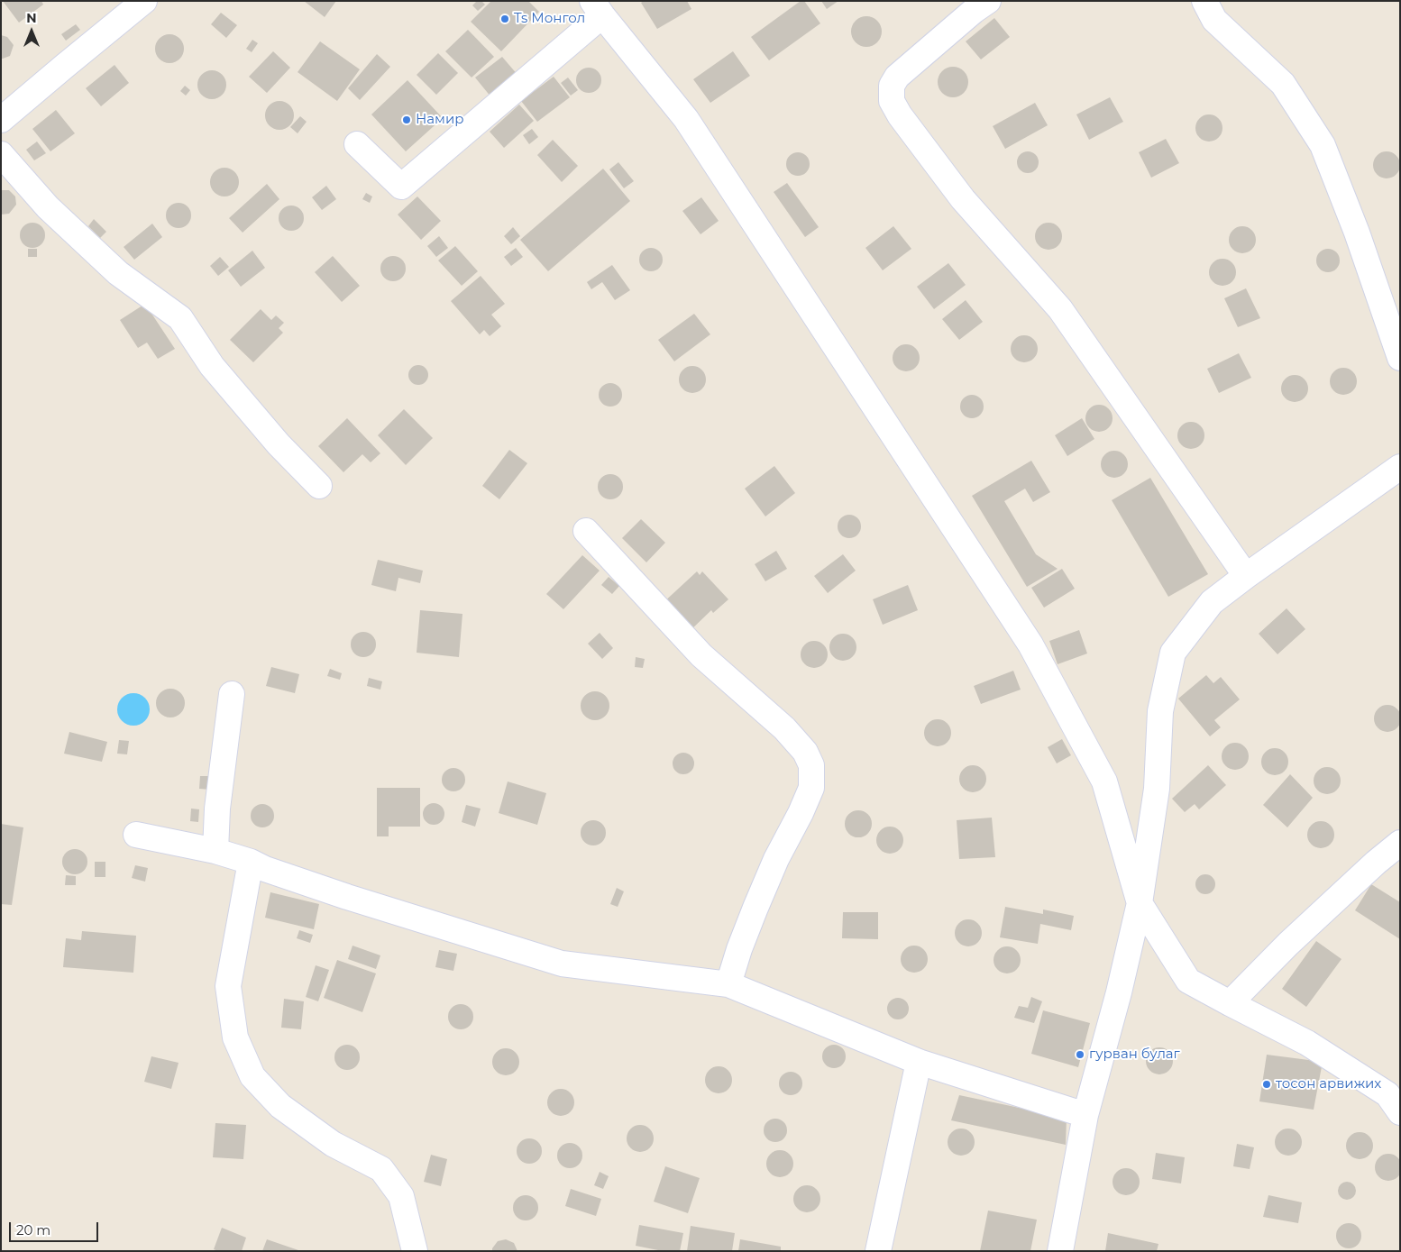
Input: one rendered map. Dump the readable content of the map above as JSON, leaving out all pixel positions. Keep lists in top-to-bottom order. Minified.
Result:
{"places":["Ts Монгол","Намир","гурван булаг","тосон арвижих"],"scale_bar":"20 m","north":"top"}
